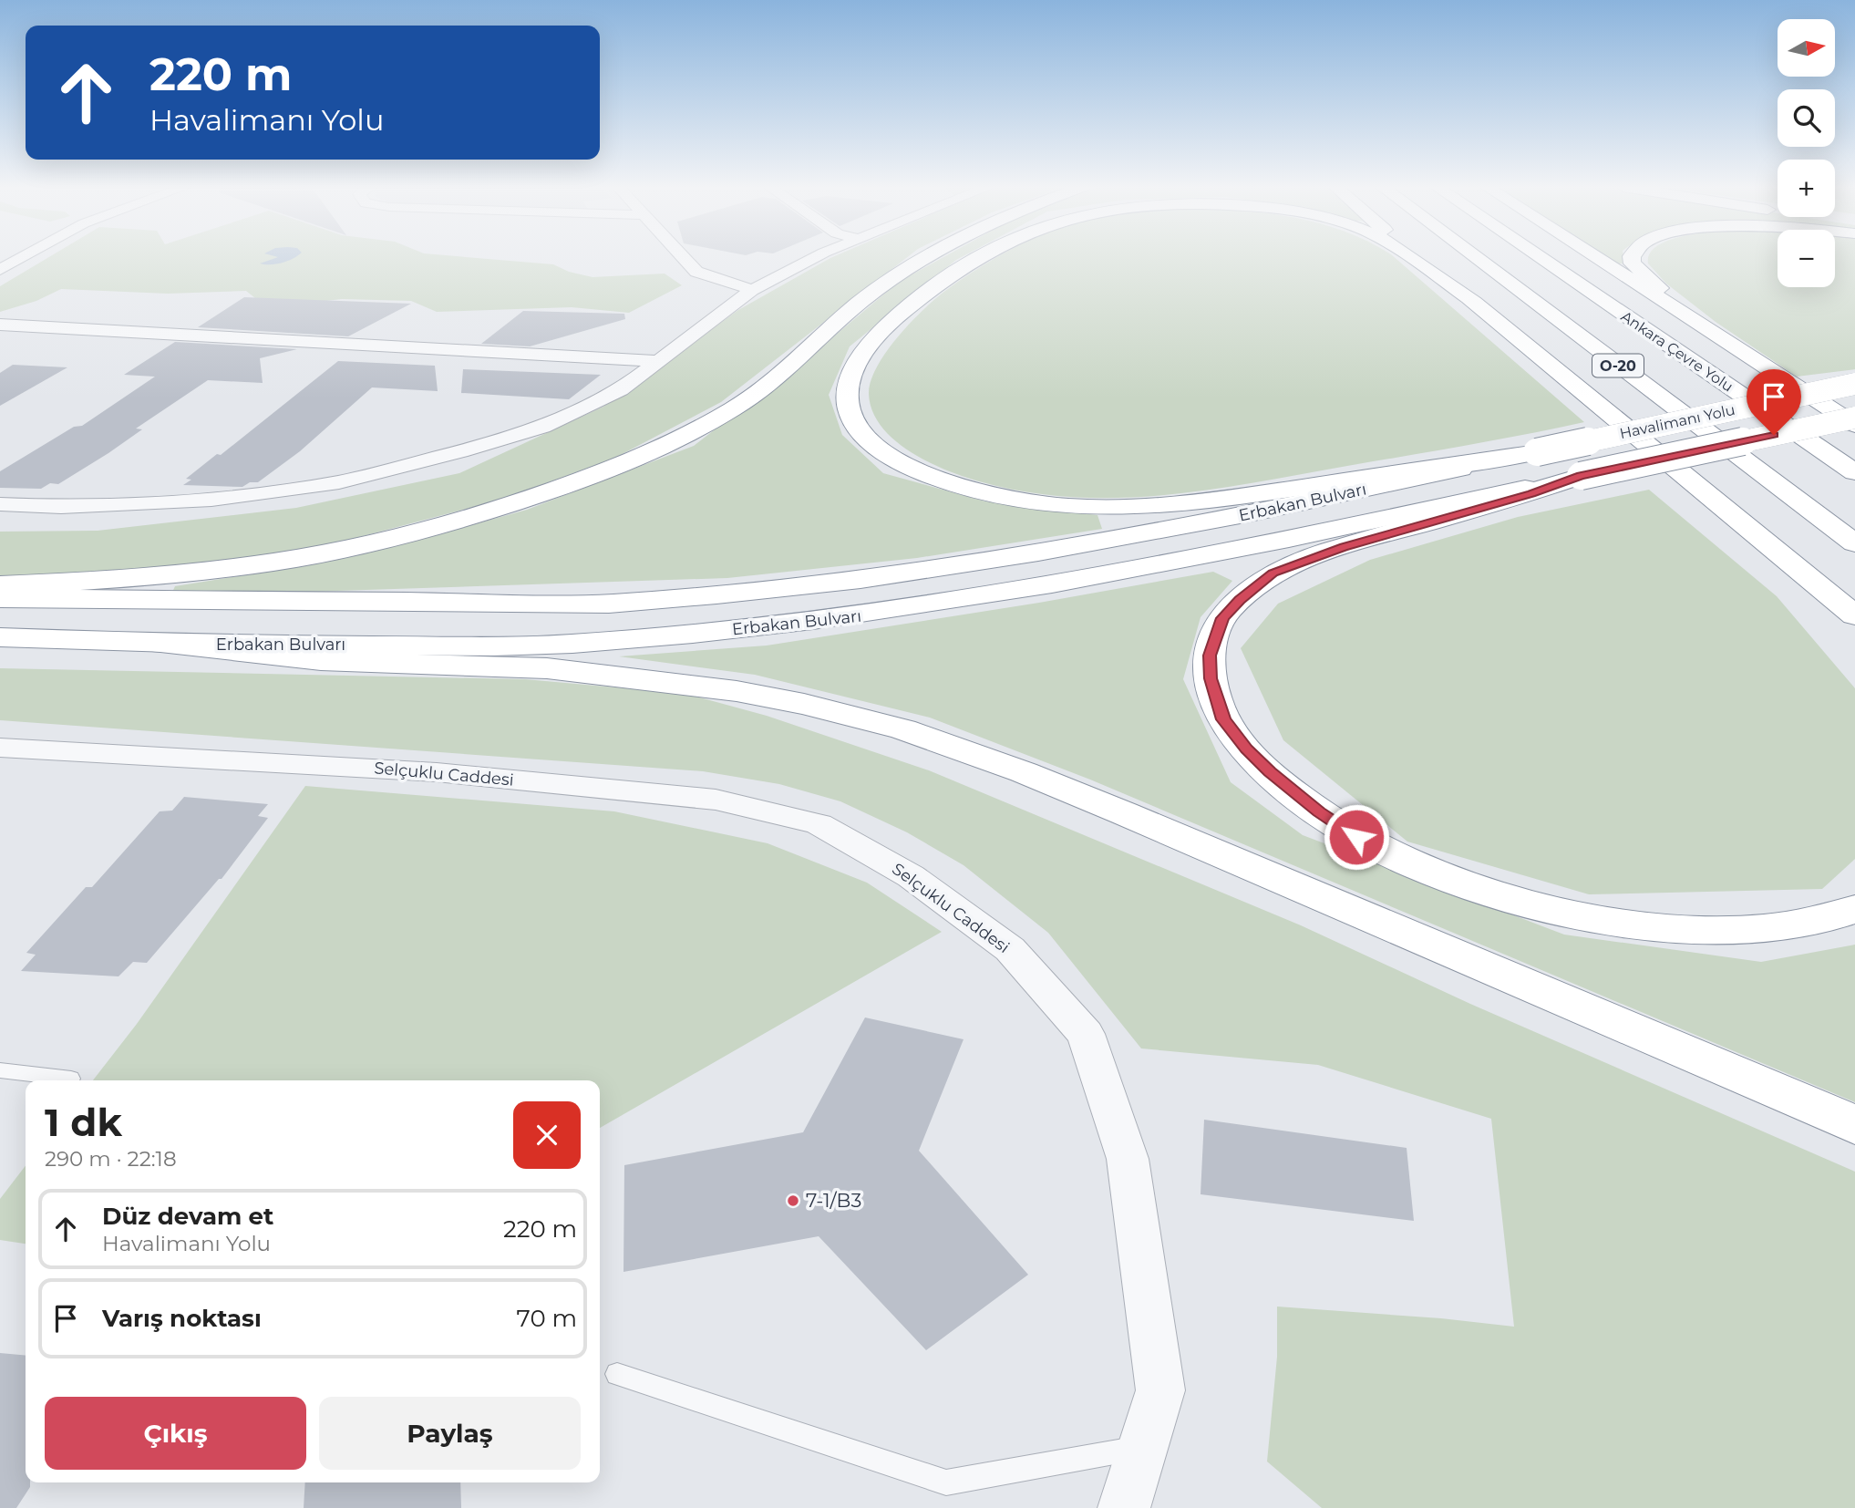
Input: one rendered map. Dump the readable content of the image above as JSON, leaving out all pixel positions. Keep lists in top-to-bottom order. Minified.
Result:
{"streets":{"highway":["Ankara Çevre Yolu","O-20","Havalimanı Yolu","Erbakan Bulvarı"],"street":["Selçuklu Caddesi"]},"crossings":[["Havalimanı Yolu","Erbakan Bulvarı"]],"places":["7-1/B3"],"north":"right","page":{"map_buttons":["+","−"],"turn":["220 m","Havalimanı Yolu"],"heading":["1 dk","290 m · 22:18"],"list":[{"name":"Düz devam et","note":"Havalimanı Yolu","value":"220 m"},{"name":"Varış noktası","value":"70 m"}],"buttons":["Çıkış","Paylaş"]}}
